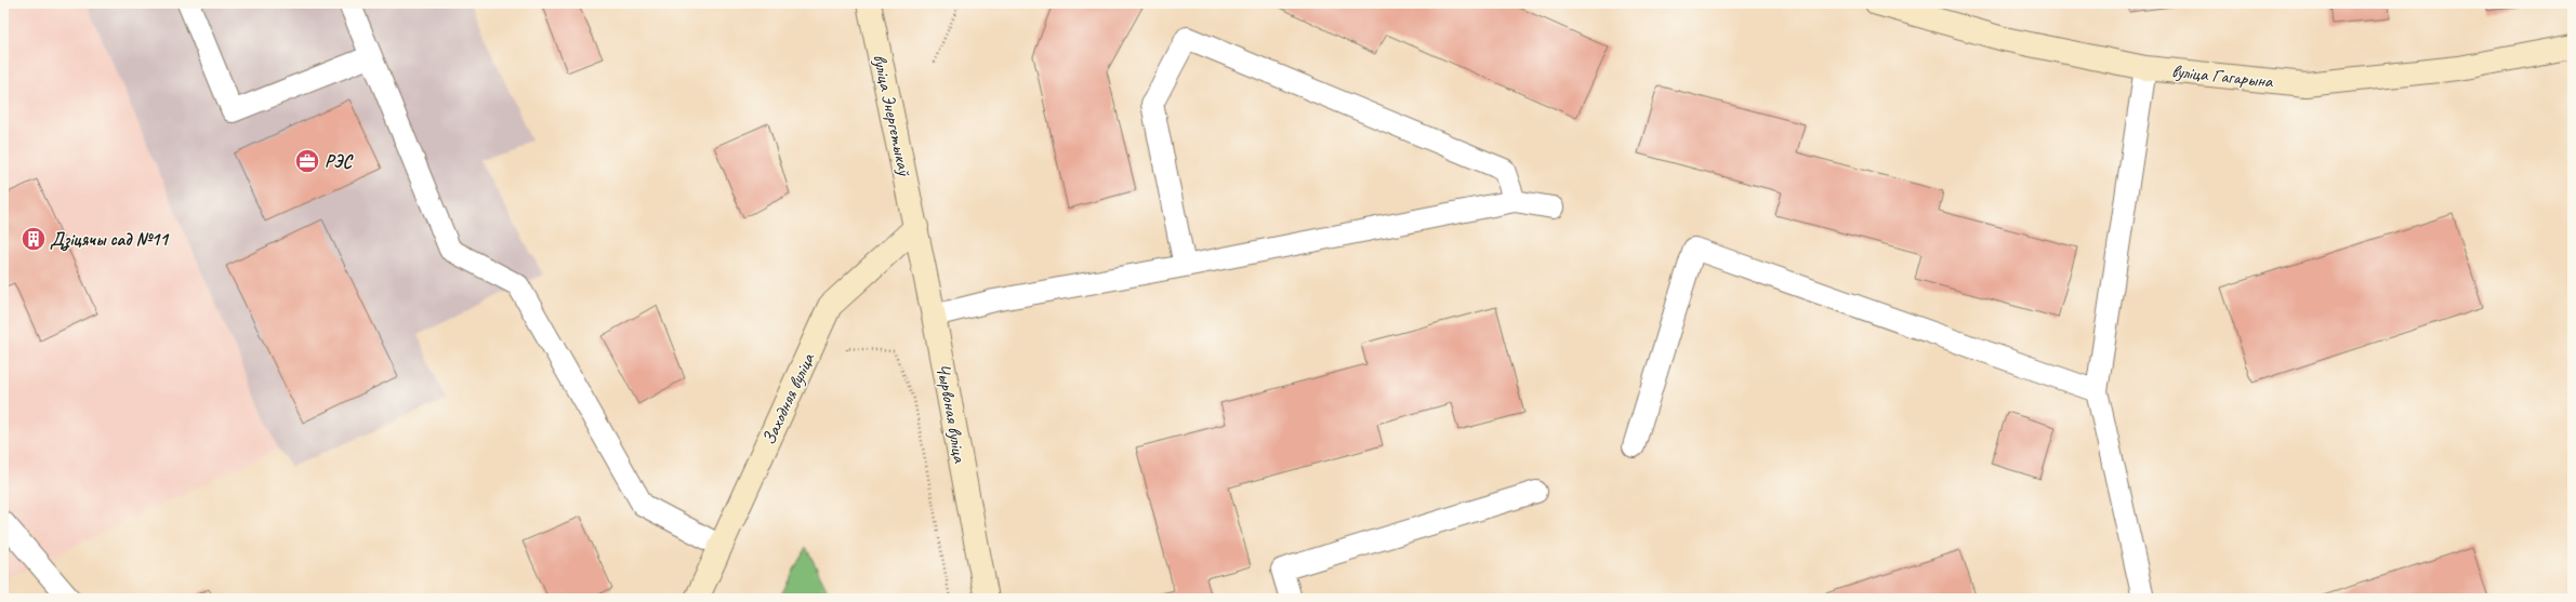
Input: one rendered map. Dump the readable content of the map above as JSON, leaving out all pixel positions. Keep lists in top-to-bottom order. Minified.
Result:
{"streets":{"street":["вуліца Гагарына","вуліца Энергетыкаў","Заходняя вуліца","Чырвоная вуліца"]},"crossings":[["вуліца Энергетыкаў","Заходняя вуліца"],["вуліца Энергетыкаў","Чырвоная вуліца"],["Заходняя вуліца","Чырвоная вуліца"]],"places":{"office":["РЭС"],"building":["Дзіцячы сад №11"]}}
